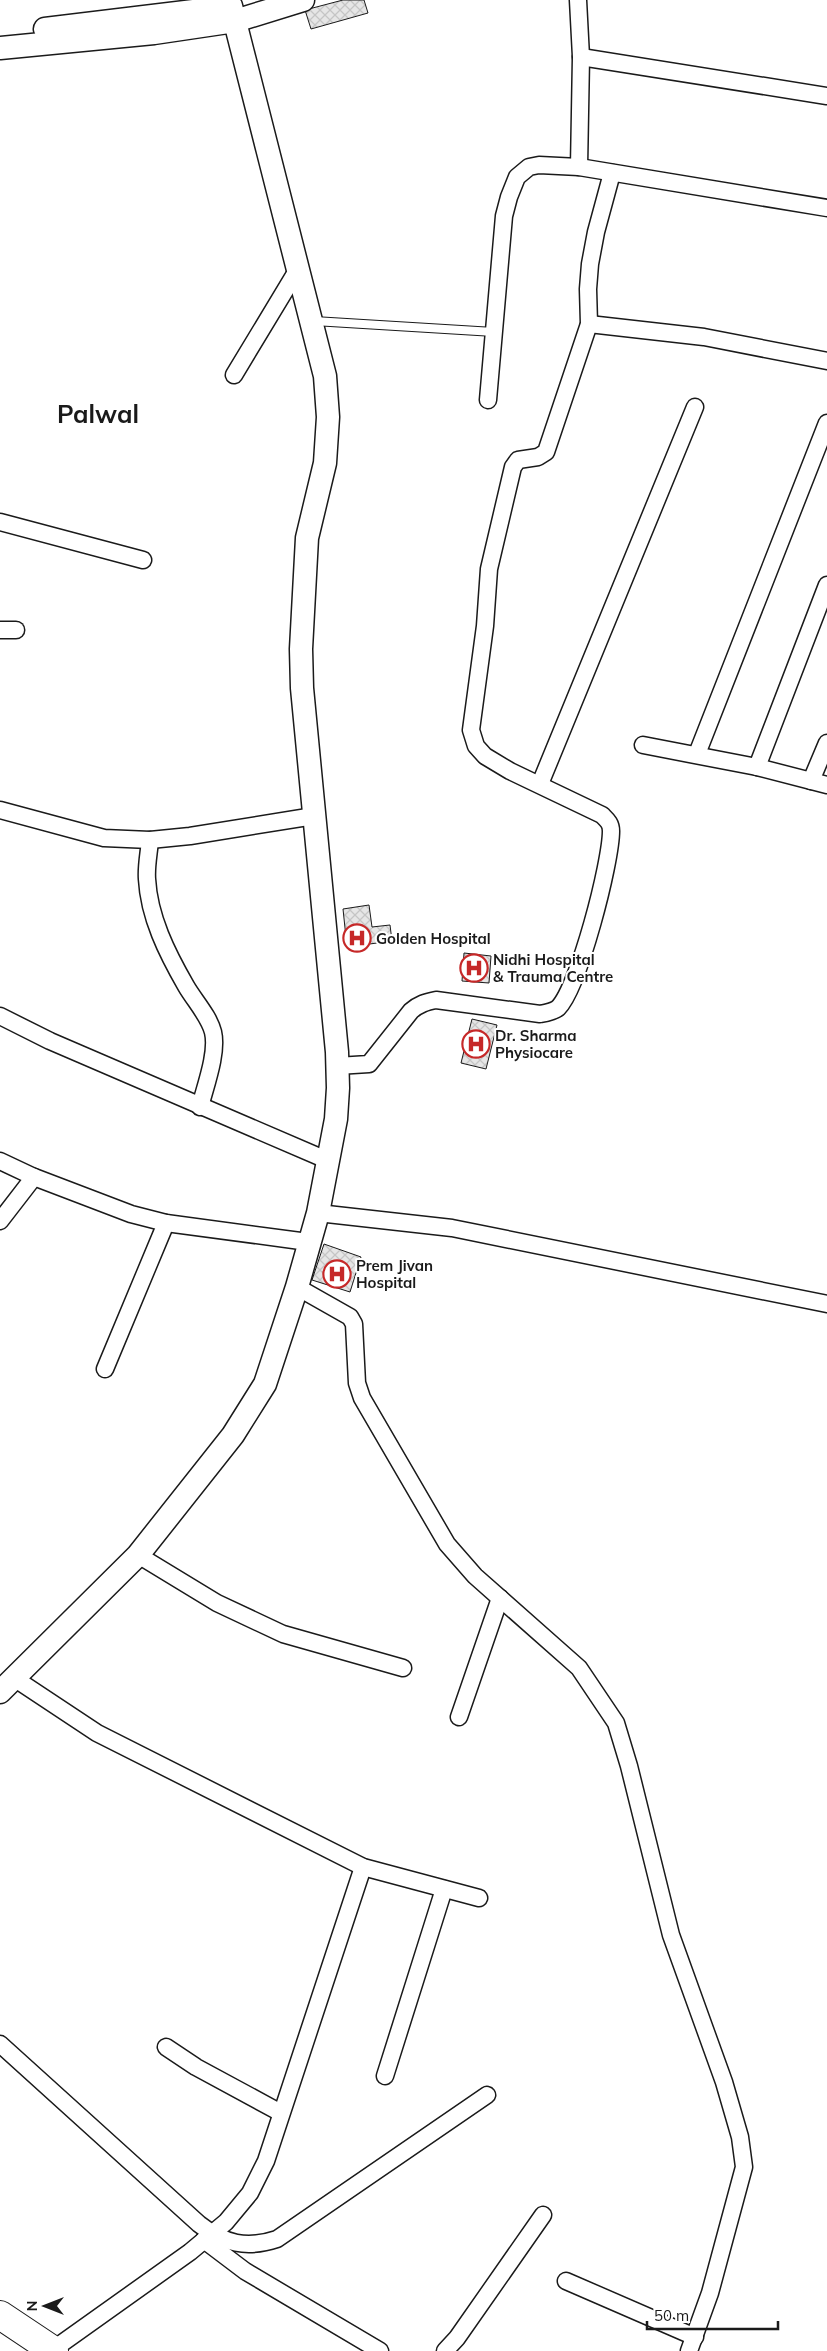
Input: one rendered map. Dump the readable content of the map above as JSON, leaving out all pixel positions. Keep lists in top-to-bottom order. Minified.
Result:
{"districts":["Palwal"],"places":{"hospital":["Golden Hospital","Nidhi Hospital & Trauma Centre","Dr. Sharma Physiocare","Prem Jivan Hospital"]},"scale_bar":"50 m","north":"left"}
